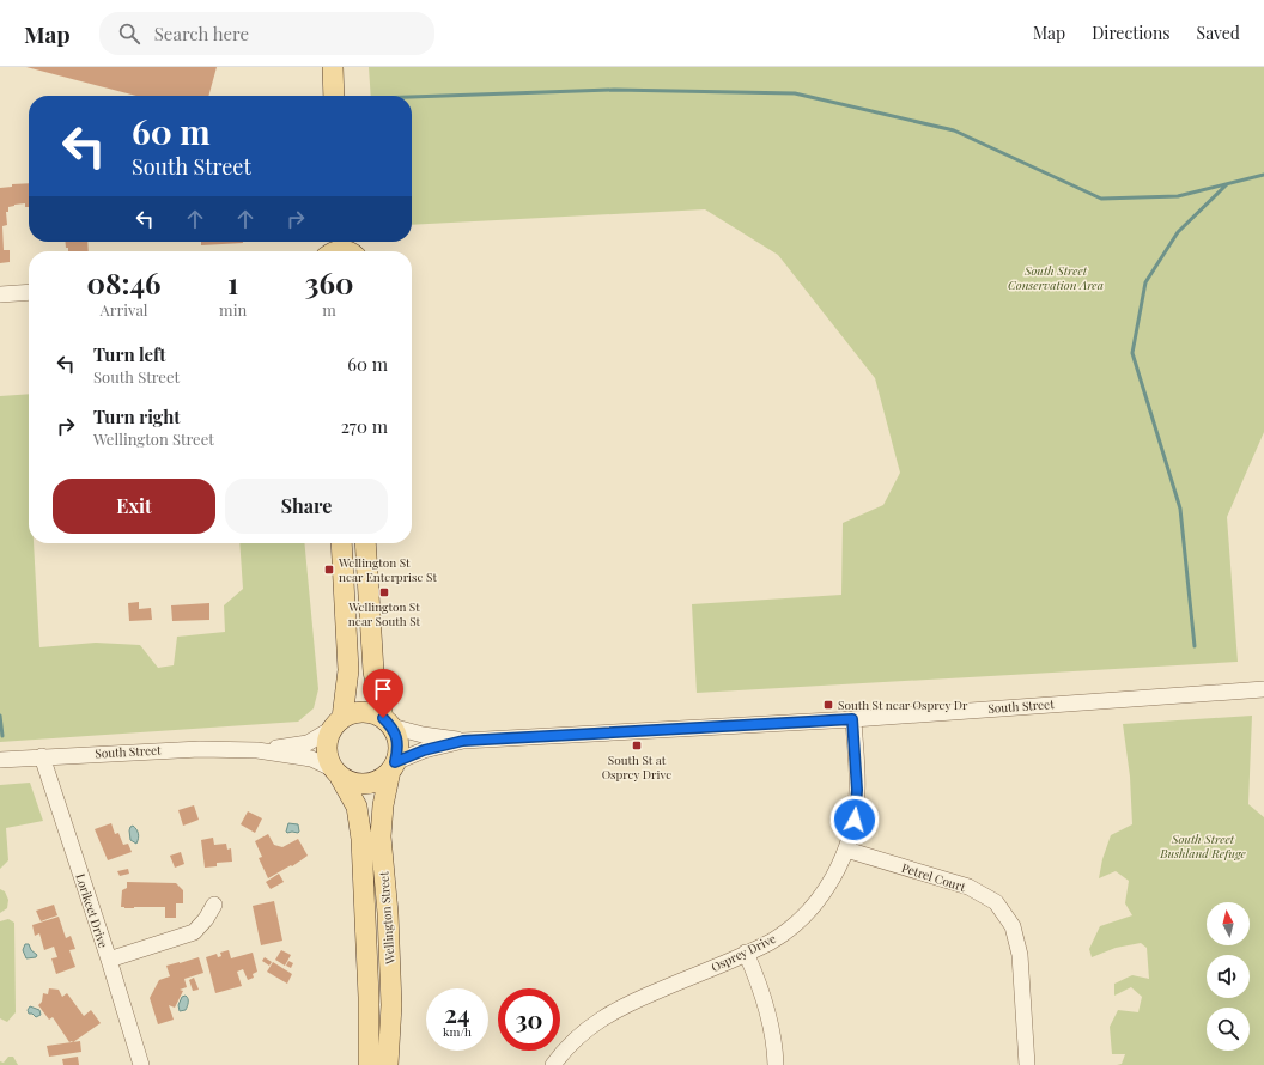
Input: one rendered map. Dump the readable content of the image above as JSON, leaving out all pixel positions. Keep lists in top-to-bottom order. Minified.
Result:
{"streets":{"main road":["Wellington Street"],"street":["South Street","Petrel Court","Lorikeet Drive","Osprey Drive"]},"crossings":[["South Street","Lorikeet Drive"],["South Street","Wellington Street"],["South Street","Osprey Drive"],["Petrel Court","Osprey Drive"]],"parks":["South Street Conservation Area","South Street Bushland Refuge"],"places":{"transit":["Wellington St near Enterprise St","Wellington St near South St","South St near Osprey Dr","South St at Osprey Drive"]},"north":"top","page":{"header":"Map","search":"Search here","nav":["Map","Directions","Saved"],"turn":["60 m","South Street"],"eta":["08:46","Arrival","1","min","360","m"],"list":[{"name":"Turn left","note":"South Street","value":"60 m"},{"name":"Turn right","note":"Wellington Street","value":"270 m"}],"buttons":["Exit","Share"],"speed":"24 km/h","limit":"30"}}
